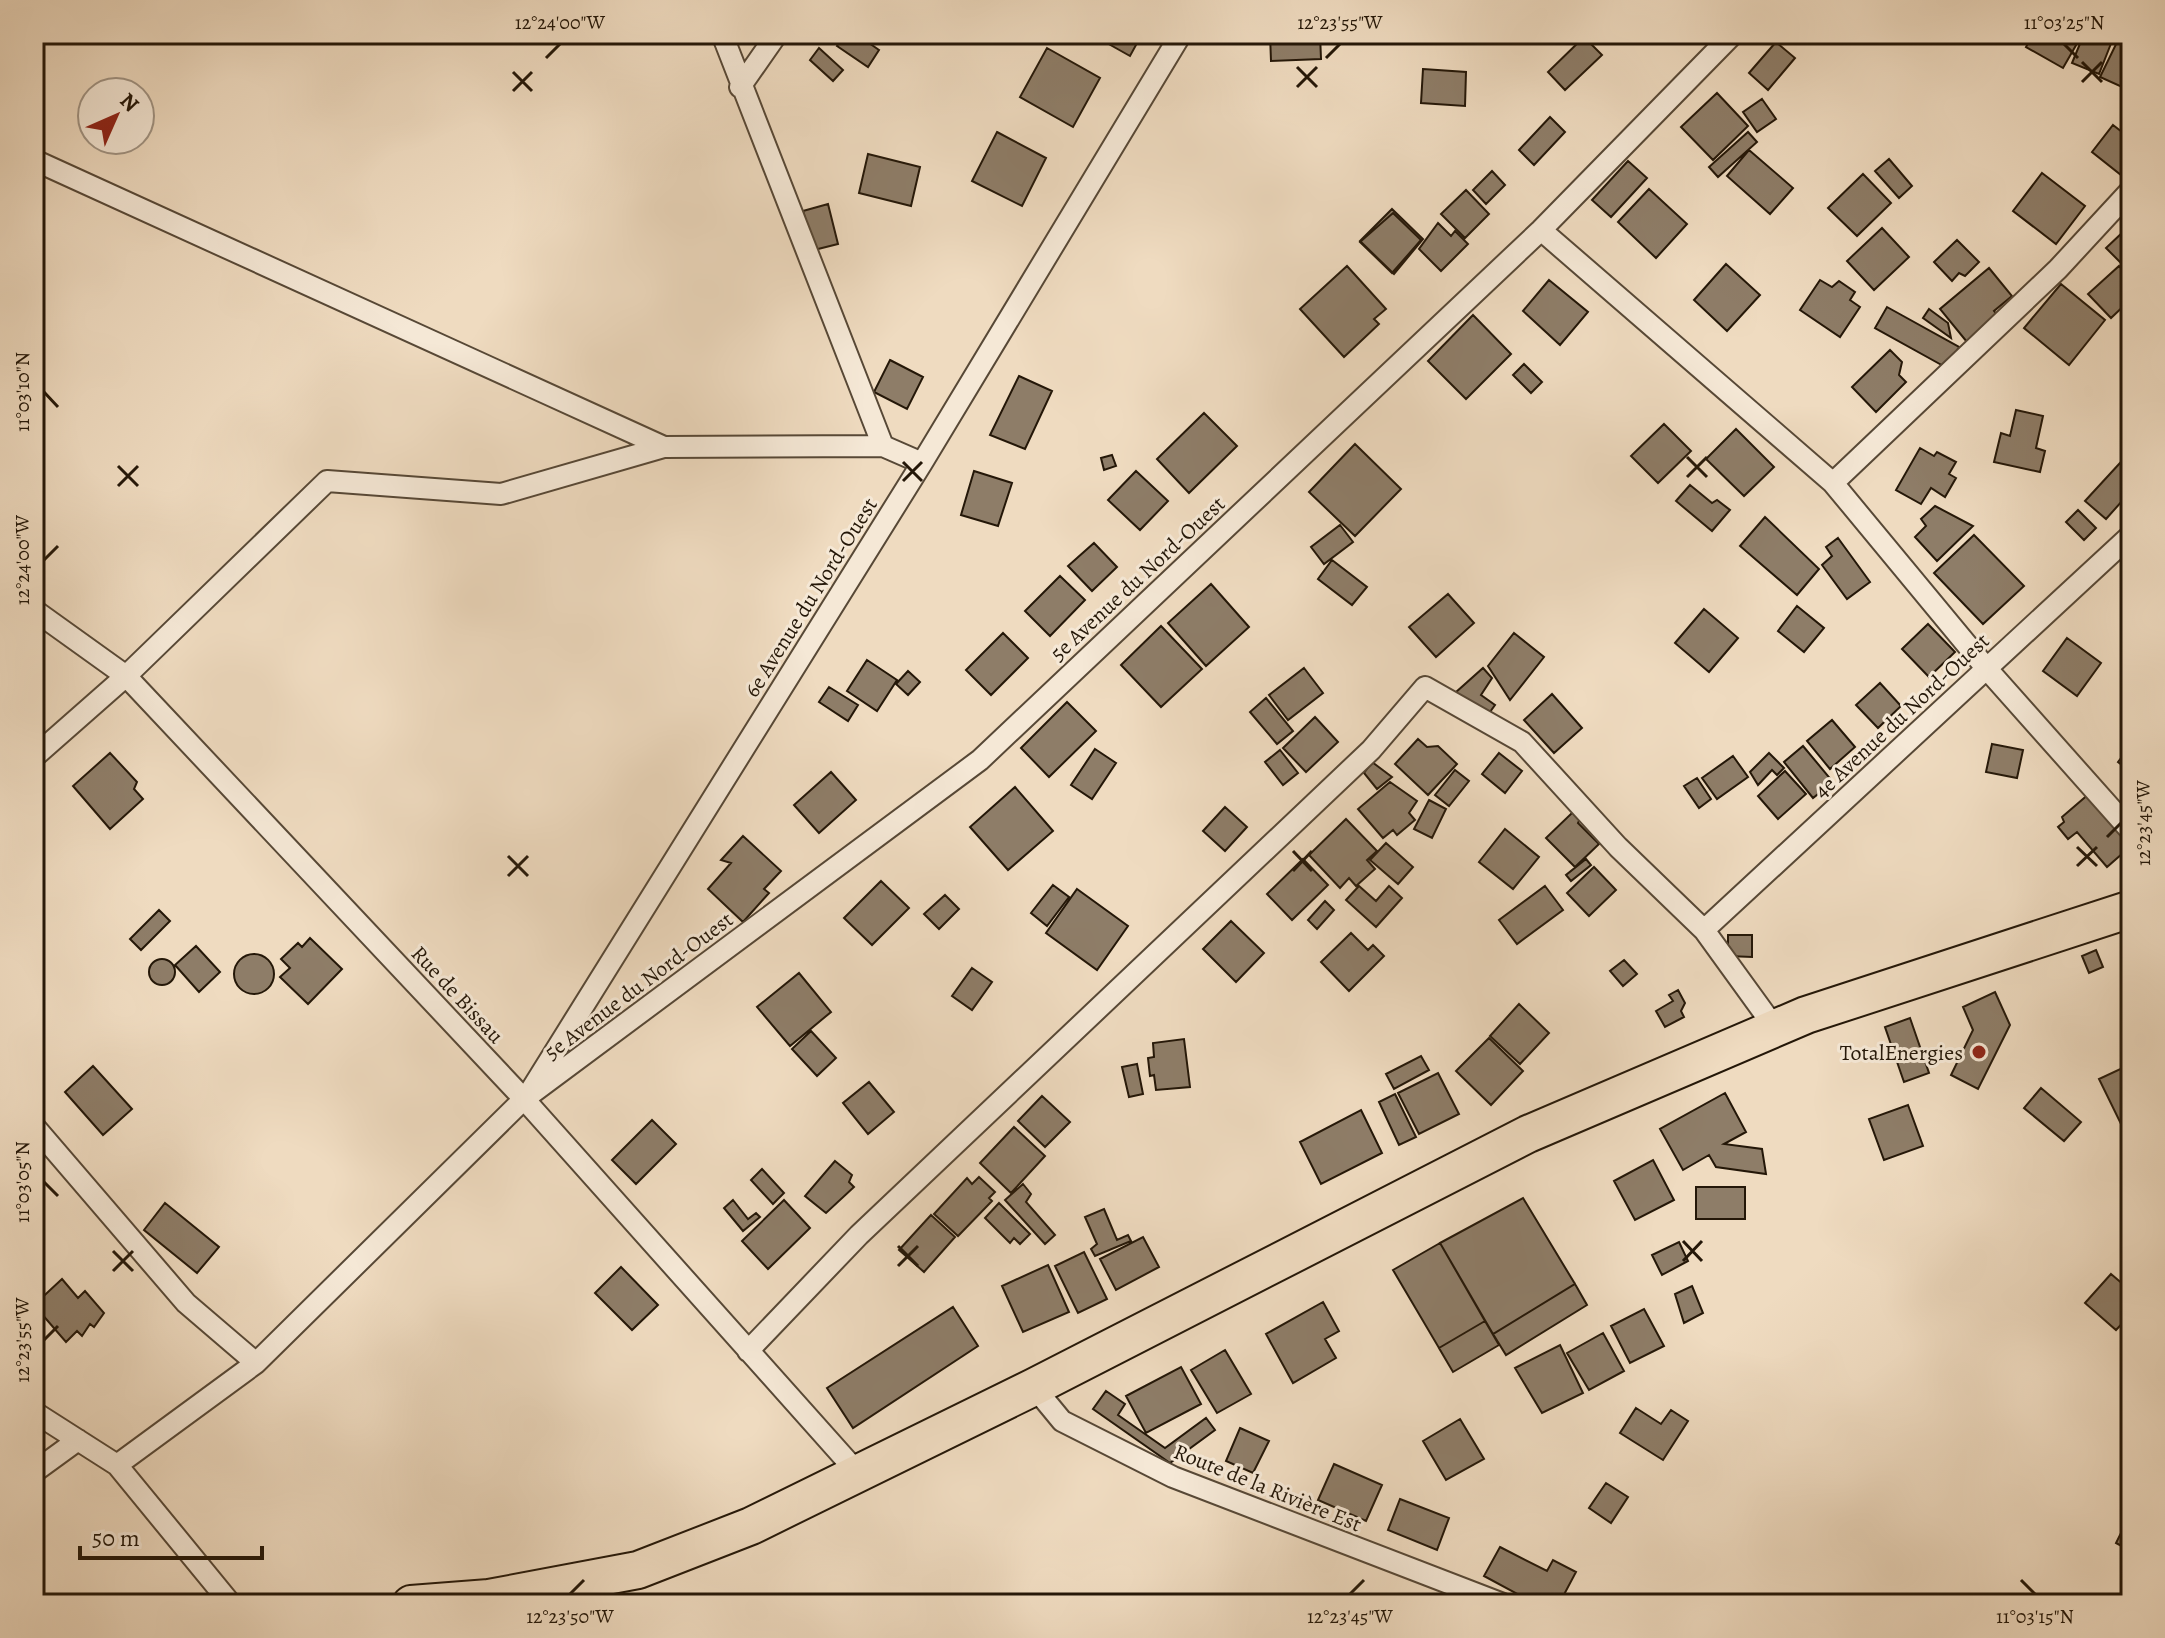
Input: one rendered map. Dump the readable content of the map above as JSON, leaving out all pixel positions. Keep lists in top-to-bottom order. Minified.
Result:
{"streets":{"street":["5e Avenue du Nord-Ouest","6e Avenue du Nord-Ouest","4e Avenue du Nord-Ouest","Rue de Bissau","Route de la Rivière Est"]},"crossings":[["5e Avenue du Nord-Ouest","6e Avenue du Nord-Ouest"],["5e Avenue du Nord-Ouest","Rue de Bissau"],["6e Avenue du Nord-Ouest","Rue de Bissau"]],"places":["TotalEnergies"],"scale_bar":"50 m","north":"top right","coordinates":["12°24'00\"W","12°23'55\"W","11°03'25\"N","11°03'10\"N","12°23'45\"W","11°03'05\"N","12°23'50\"W","11°03'15\"N"]}
